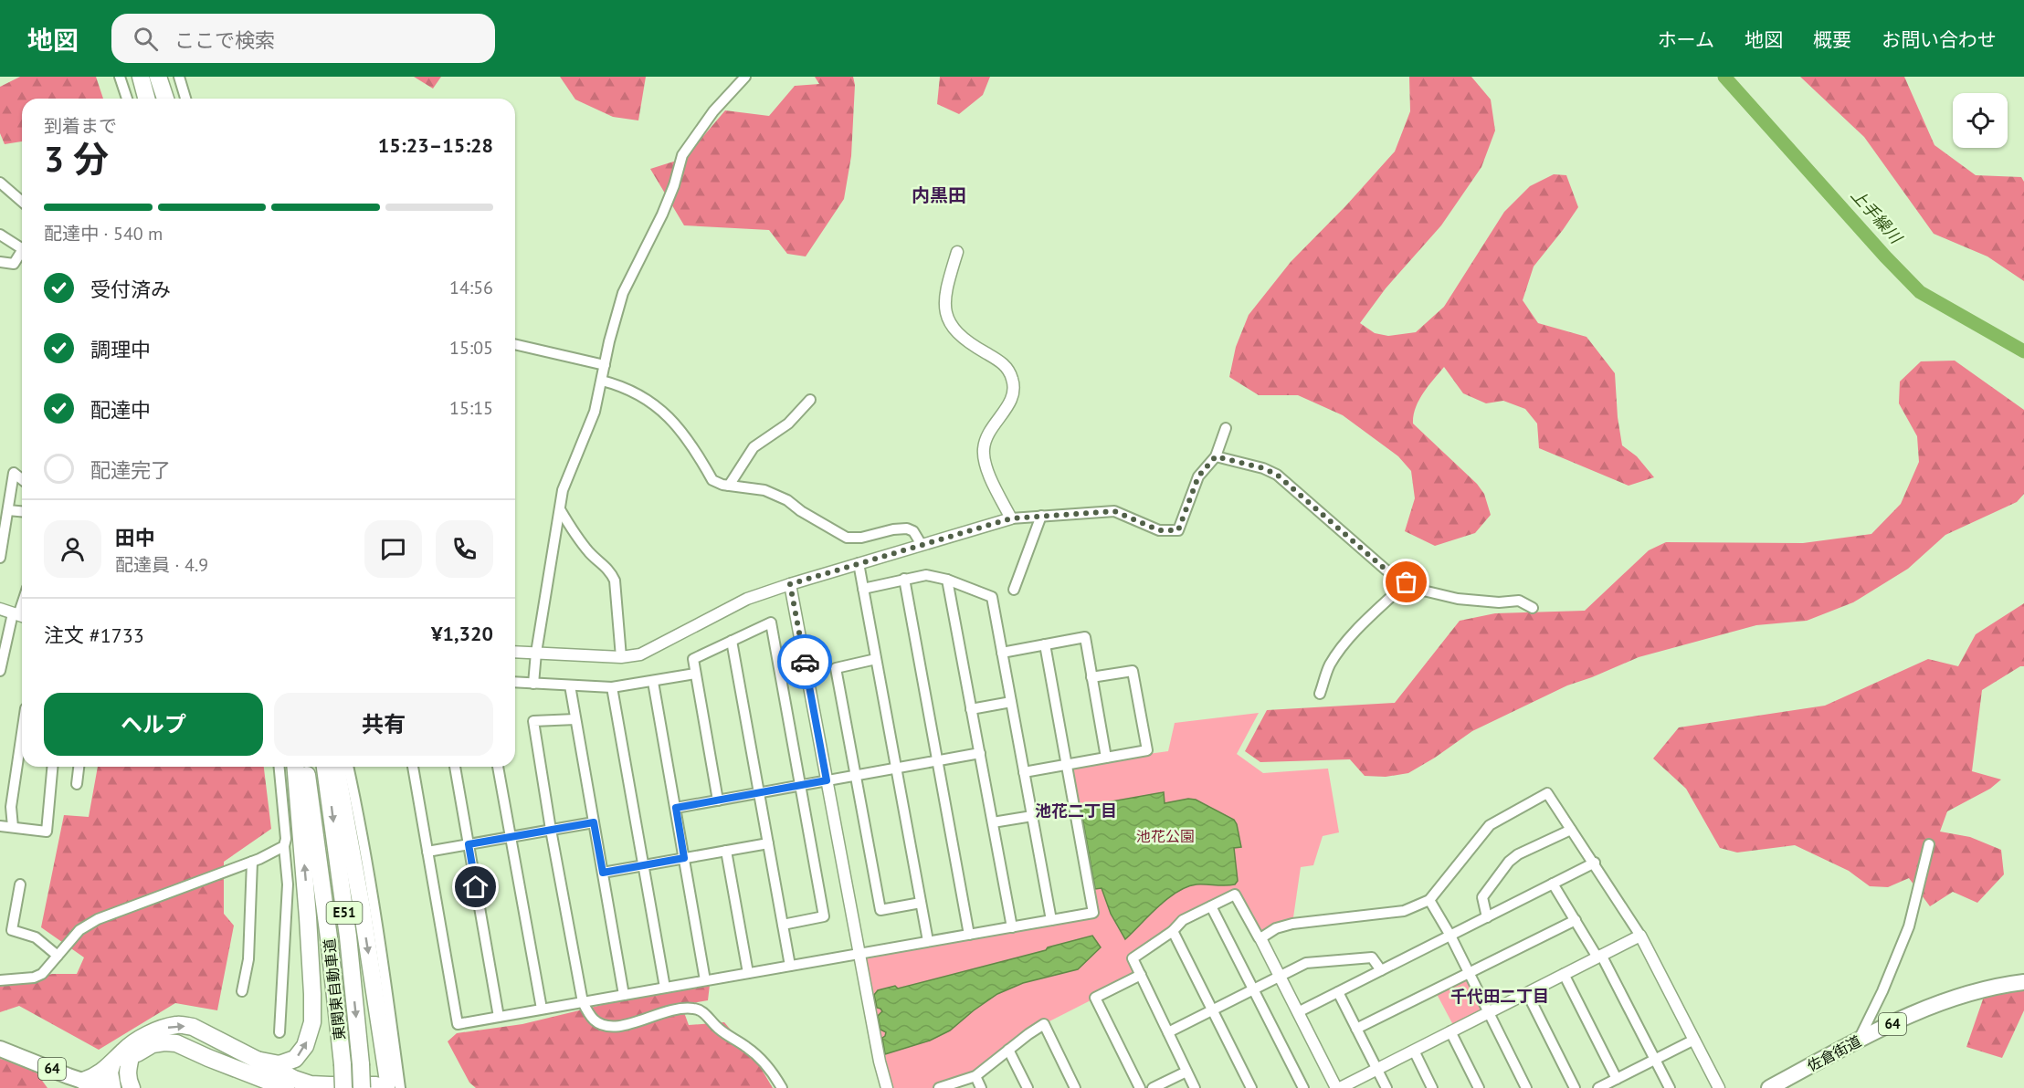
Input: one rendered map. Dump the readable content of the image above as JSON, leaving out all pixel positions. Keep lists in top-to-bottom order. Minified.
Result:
{"streets":{"highway":["E51","東関東自動車道"],"main road":["64","佐倉街道"]},"districts":["内黒田","池花二丁目","千代田二丁目"],"water":["上手繰川"],"parks":["池花公園"],"page":{"header":"地図","search":"ここで検索","nav":["ホーム","地図","概要","お問い合わせ"],"heading":["3 分","到着まで","15:23–15:28"],"panel":["田中","配達員 · 4.9","注文 #1733","¥1,320"],"bar":"配達中 · 540 m","list":[["受付済み","14:56"],["調理中","15:05"],["配達中","15:15"],"配達完了"],"buttons":["ヘルプ","共有"]}}
